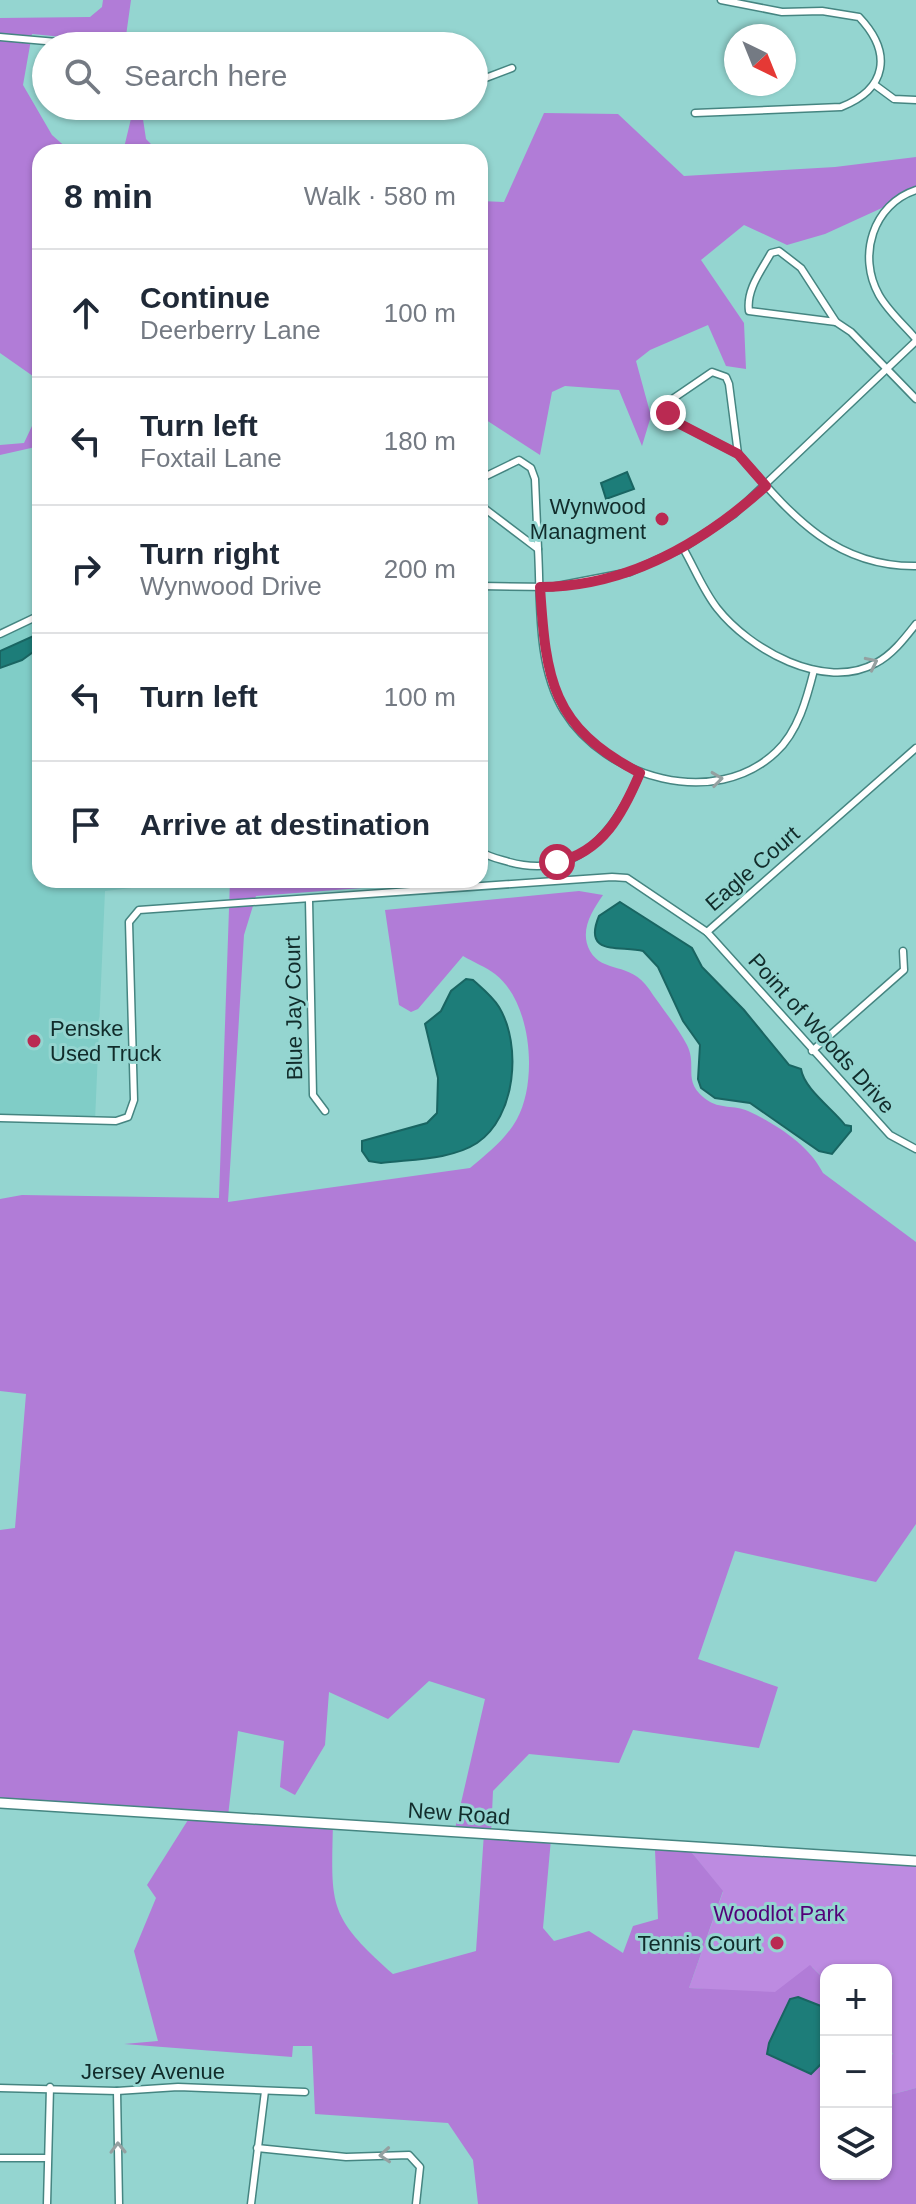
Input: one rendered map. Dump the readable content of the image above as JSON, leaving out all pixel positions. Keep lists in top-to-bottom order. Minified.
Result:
{"streets":{"street":["Eagle Court","Blue Jay Court","Point of Woods Drive","New Road","Jersey Avenue"]},"crossings":[["Eagle Court","Blue Jay Court"],["Eagle Court","Point of Woods Drive"]],"parks":["Woodlot Park"],"places":["Wynwood Managment","Penske Used Truck","Tennis Court"],"north":"bottom right","page":{"search":"Search here","heading":["8 min","Walk · 580 m"],"list":[["Continue","Deerberry Lane","100 m"],["Turn left","Foxtail Lane","180 m"],["Turn right","Wynwood Drive","200 m"],["Turn left","100 m"],"Arrive at destination"],"map_buttons":["+","−"]}}
